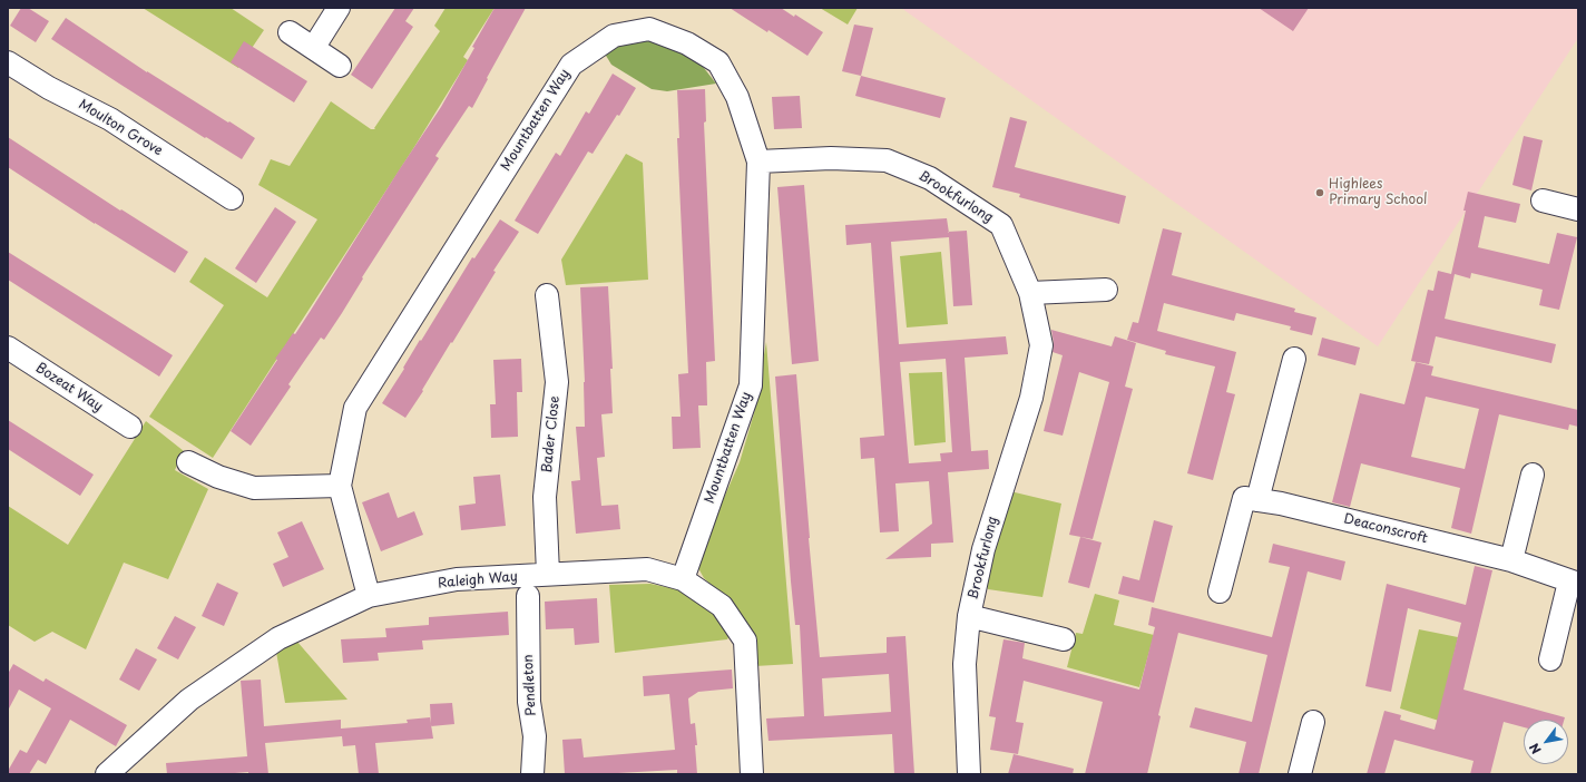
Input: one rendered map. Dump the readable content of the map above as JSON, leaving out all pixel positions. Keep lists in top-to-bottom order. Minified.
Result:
{"streets":{"street":["Mountbatten Way","Moulton Grove","Brookfurlong","Bozeat Way","Bader Close","Deaconscroft","Raleigh Way","Pendleton"]},"crossings":[["Mountbatten Way","Brookfurlong"],["Mountbatten Way","Raleigh Way"],["Bader Close","Raleigh Way"]],"places":["Highlees Primary School"],"north":"bottom left"}
